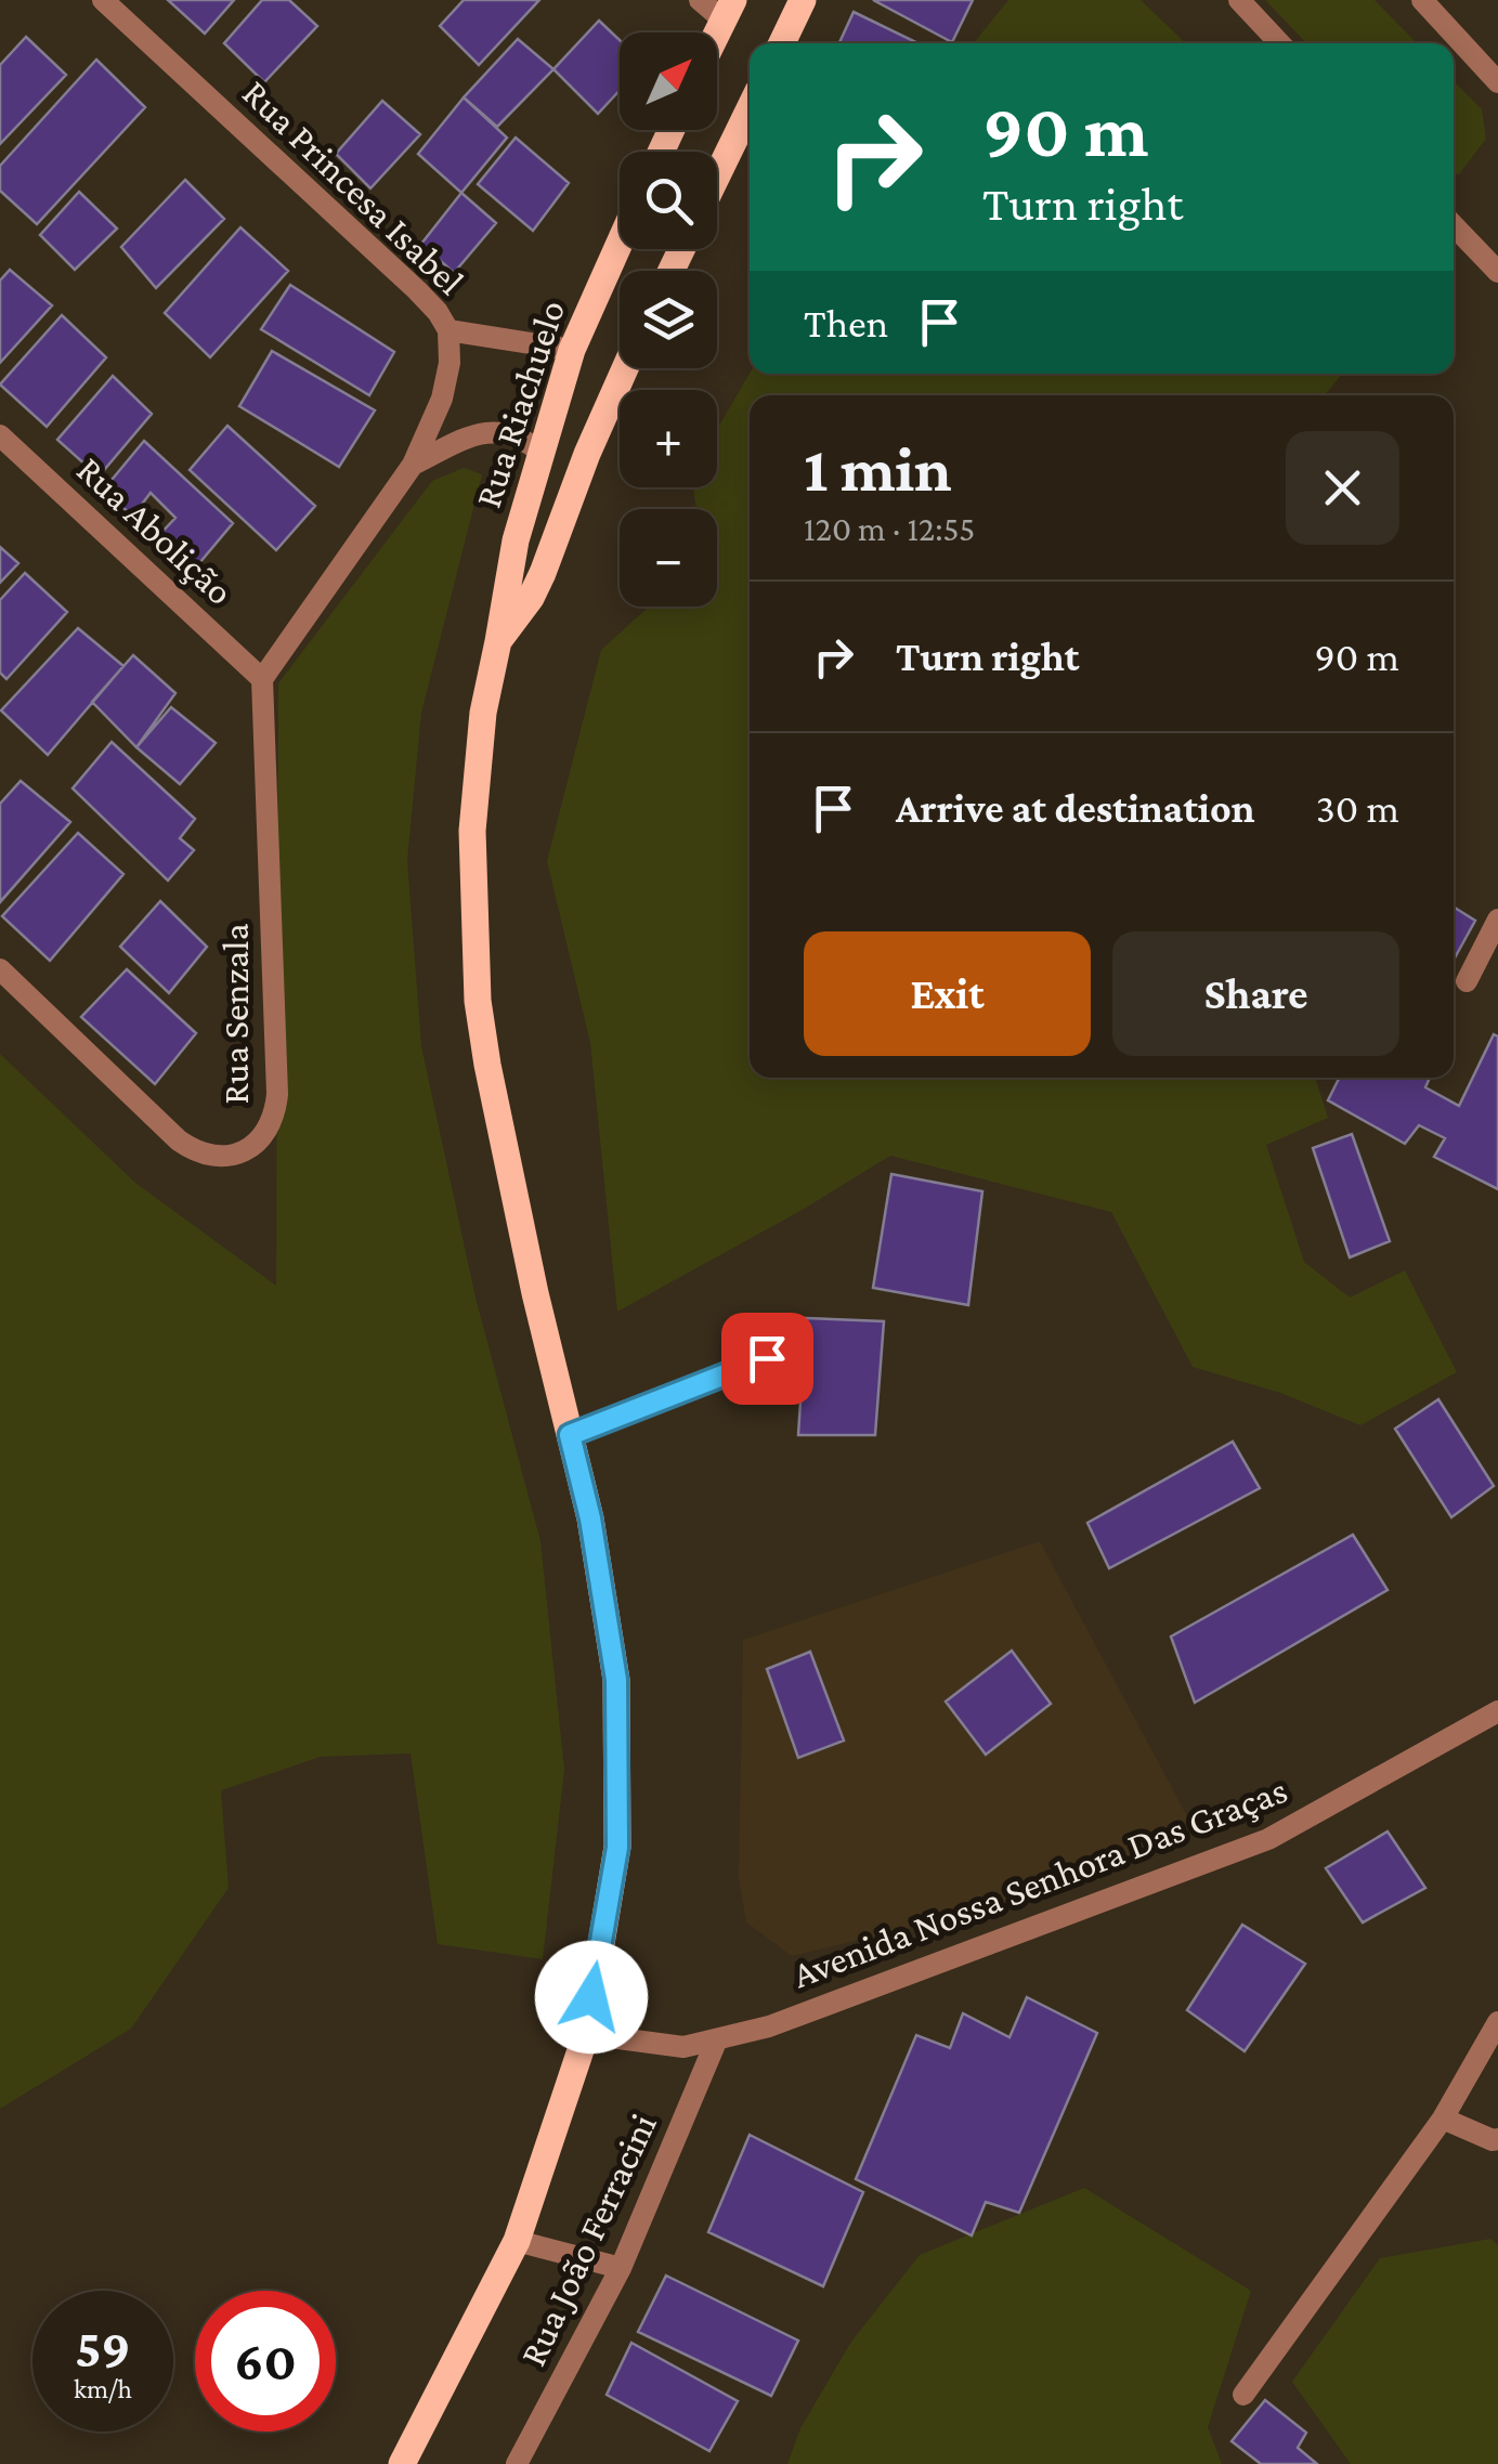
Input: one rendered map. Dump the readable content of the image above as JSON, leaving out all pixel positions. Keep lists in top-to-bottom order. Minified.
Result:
{"streets":{"main road":["Rua Riachuelo"],"street":["Rua Princesa Isabel","Rua Abolição","Rua Senzala","Avenida Nossa Senhora Das Graças","Rua João Ferracini"]},"crossings":[["Rua Princesa Isabel","Rua Abolição"],["Rua Princesa Isabel","Rua Senzala"],["Rua Riachuelo","Avenida Nossa Senhora Das Graças"],["Rua Abolição","Rua Senzala"],["Avenida Nossa Senhora Das Graças","Rua João Ferracini"]],"north":"top right","page":{"map_buttons":["+","−"],"turn":["90 m","Turn right"],"then":"Then","heading":["1 min","120 m · 12:55"],"list":[{"name":"Turn right","value":"90 m"},{"name":"Arrive at destination","value":"30 m"}],"buttons":["Exit","Share"],"speed":"59 km/h","limit":"60"}}
